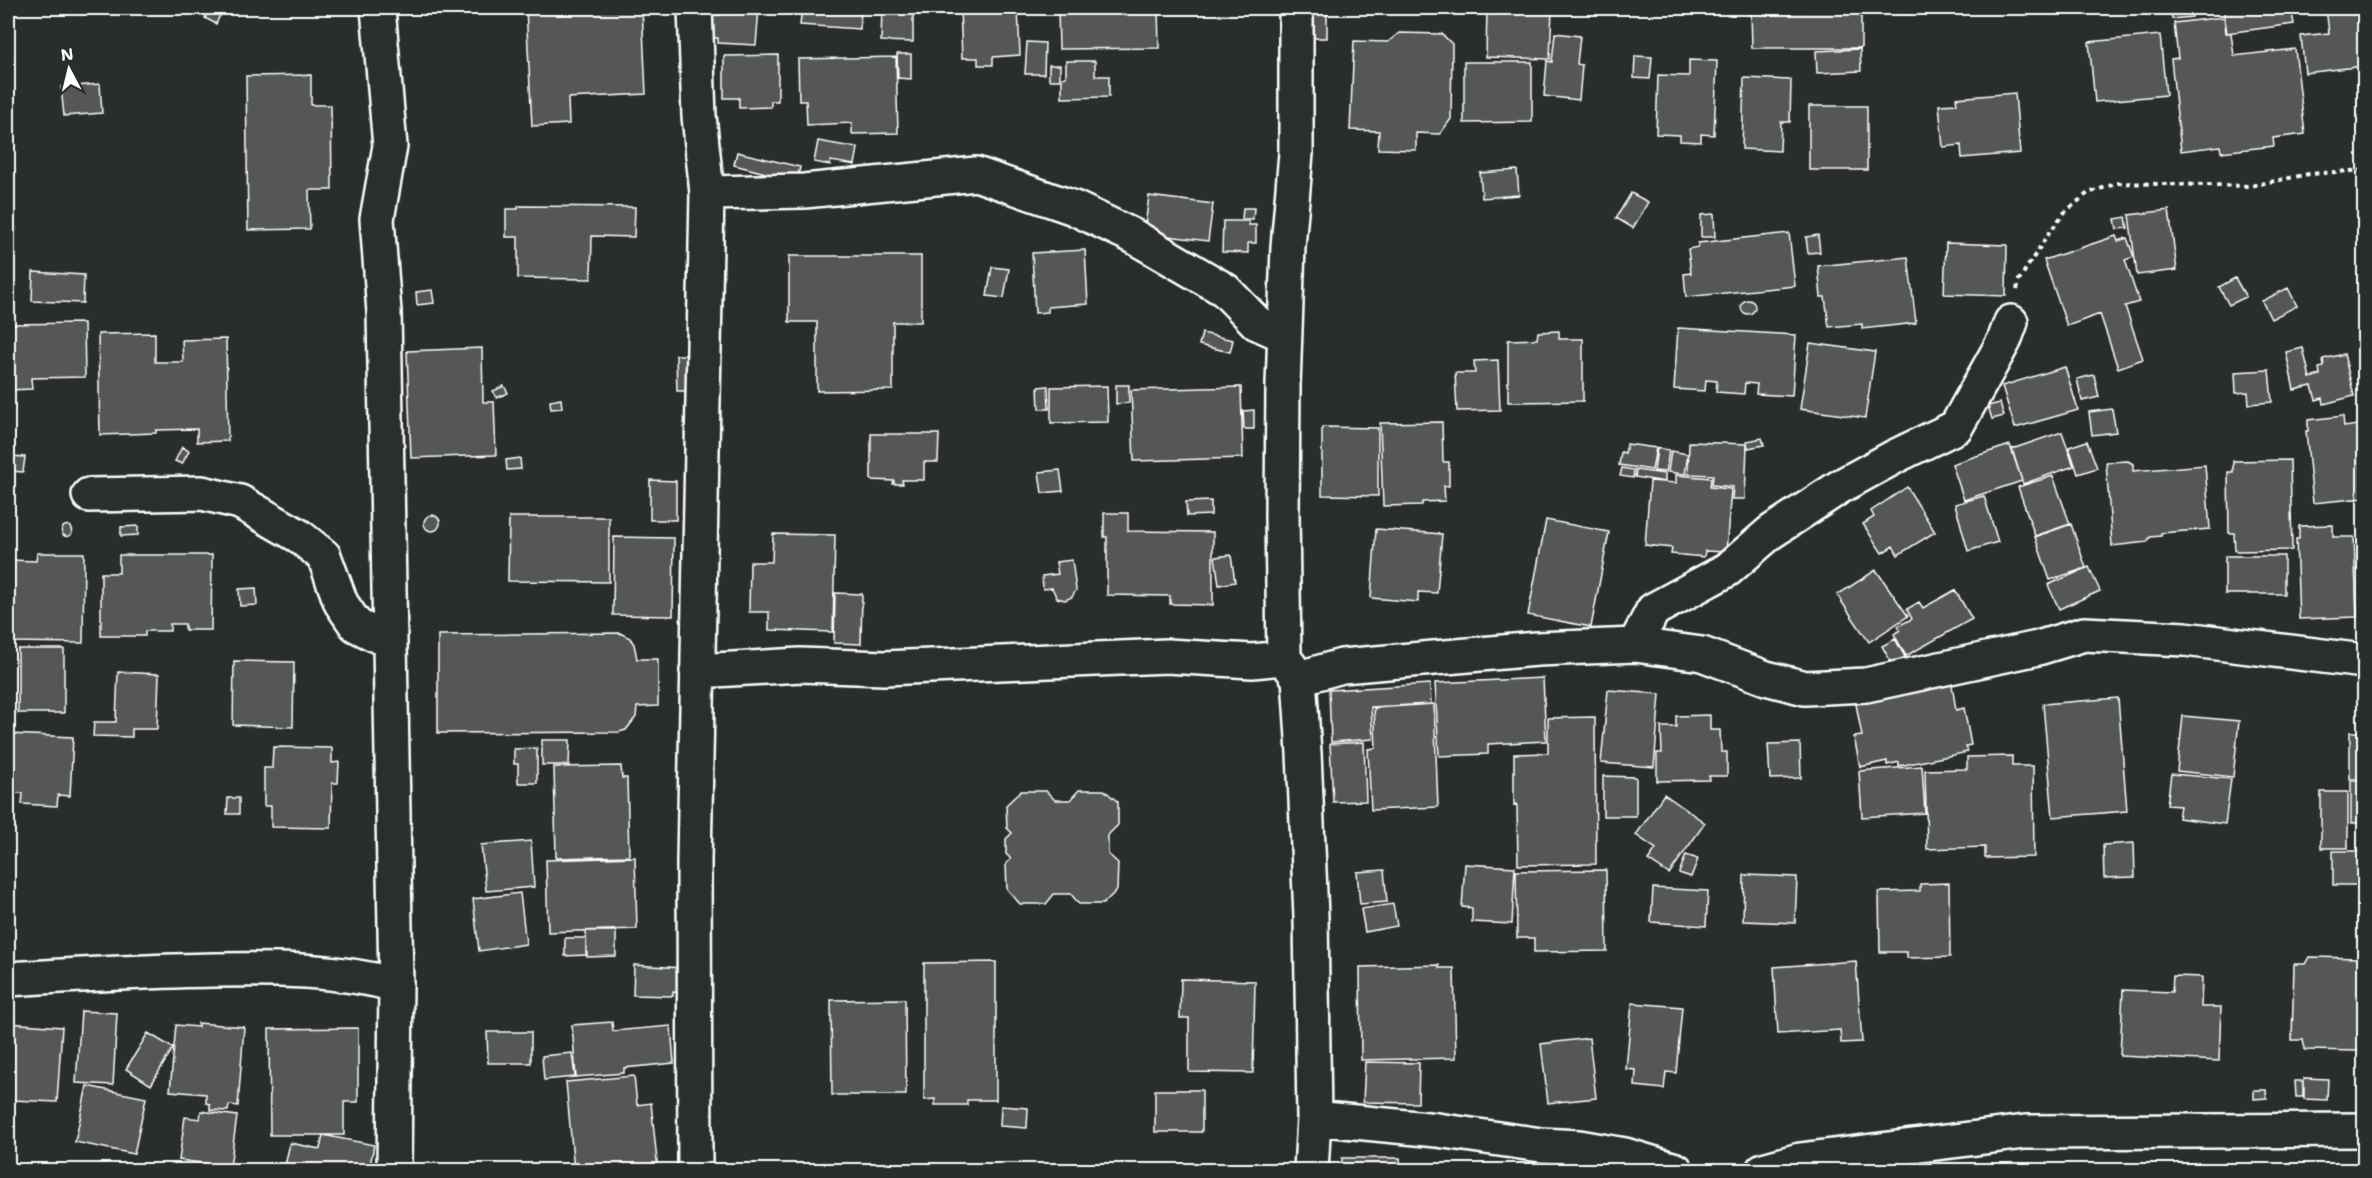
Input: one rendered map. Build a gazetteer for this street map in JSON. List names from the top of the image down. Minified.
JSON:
{"north":"top"}
